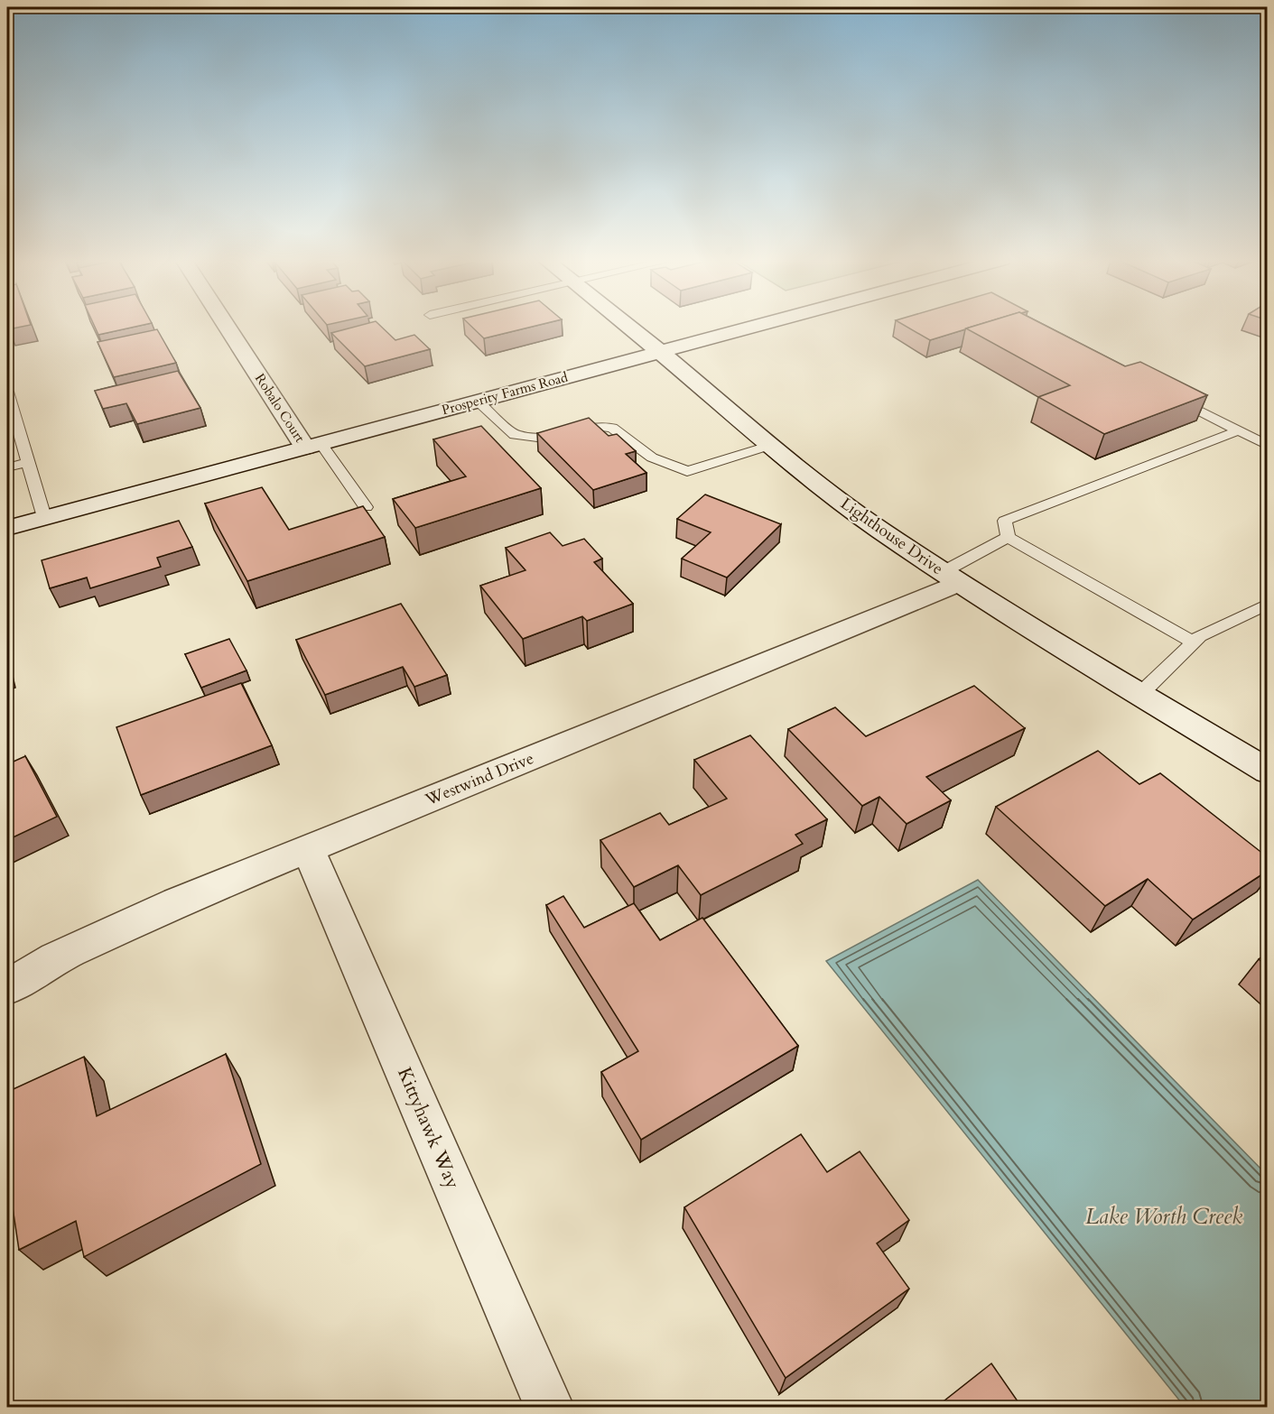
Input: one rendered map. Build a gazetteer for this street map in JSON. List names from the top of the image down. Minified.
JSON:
{"streets":{"street":["Prosperity Farms Road","Robalo Court","Lighthouse Drive","Westwind Drive","Kittyhawk Way"]},"crossings":[["Prosperity Farms Road","Robalo Court"],["Prosperity Farms Road","Lighthouse Drive"],["Lighthouse Drive","Westwind Drive"],["Westwind Drive","Kittyhawk Way"]],"water":["Lake Worth Creek"]}
